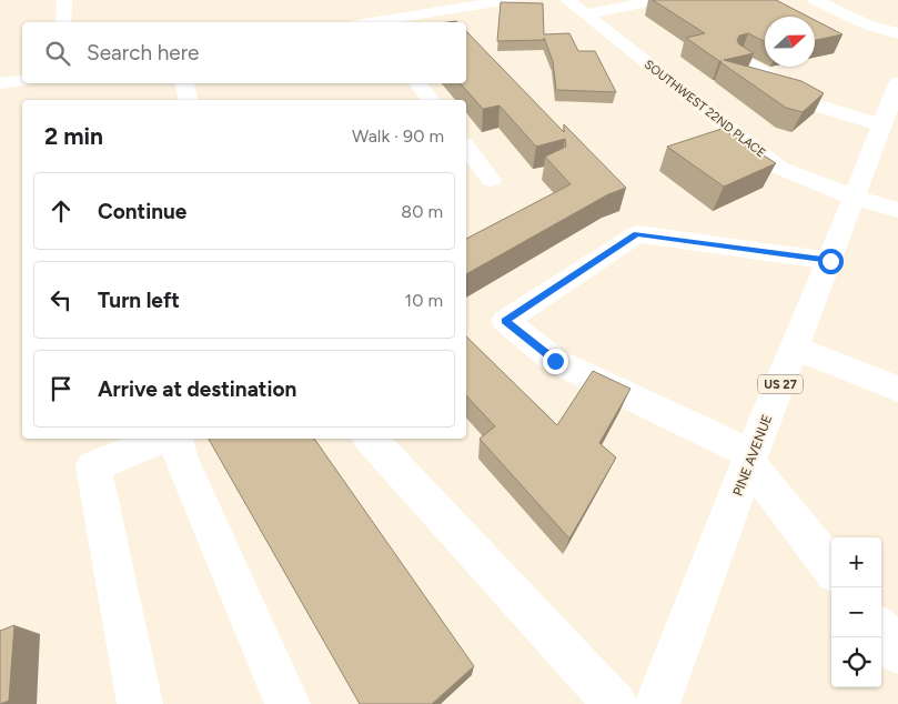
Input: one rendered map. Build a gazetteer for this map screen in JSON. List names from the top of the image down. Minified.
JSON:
{"streets":{"main road":["SOUTHWEST 22ND PLACE","US 27","PINE AVENUE"]},"crossings":[["SOUTHWEST 22ND PLACE","PINE AVENUE"]],"north":"right","page":{"search":"Search here","heading":["2 min","Walk · 90 m"],"list":[["Continue","80 m"],["Turn left","10 m"],"Arrive at destination"],"map_buttons":["+","−"]}}
